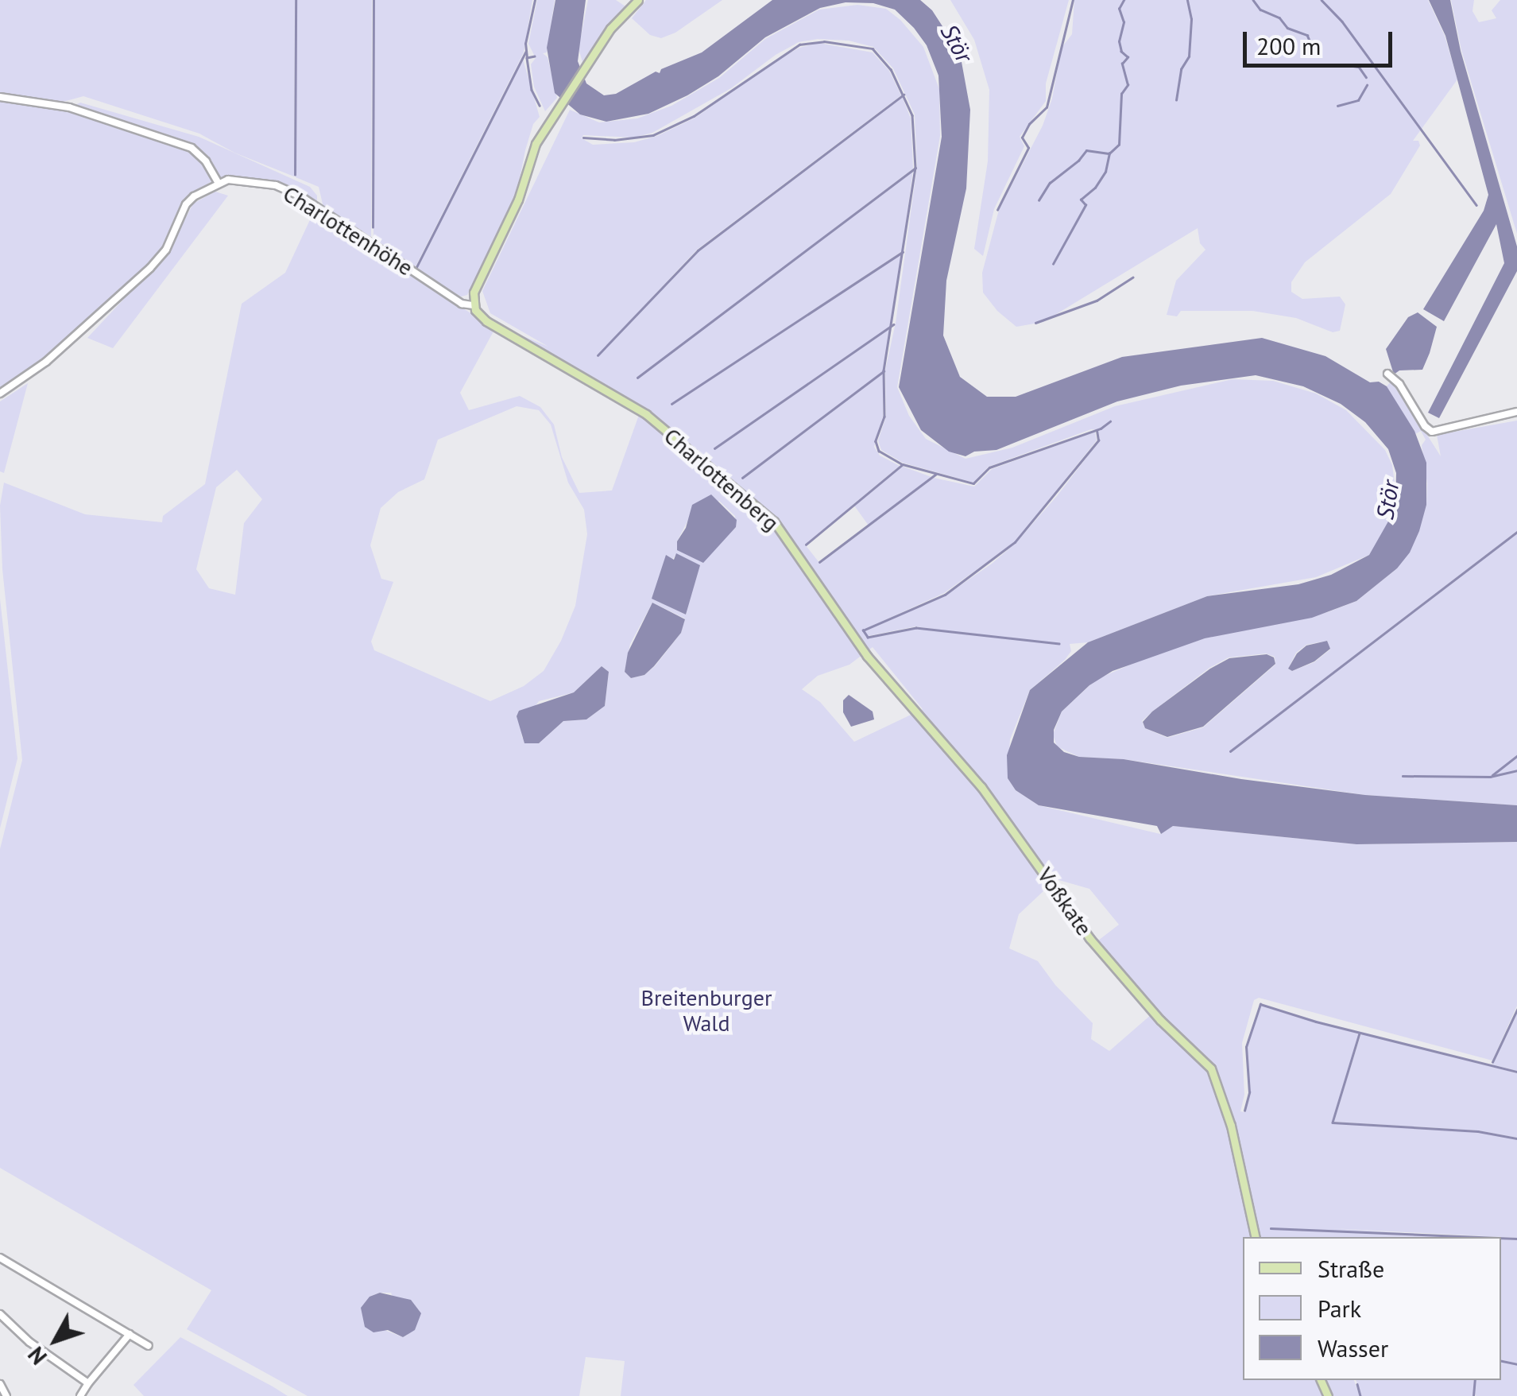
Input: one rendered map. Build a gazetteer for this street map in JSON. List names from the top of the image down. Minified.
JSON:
{"streets":{"main road":["Charlottenberg","Voßkate"],"street":["Charlottenhöhe"]},"crossings":[["Charlottenhöhe","Charlottenberg"],["Charlottenberg","Voßkate"]],"water":["Stör"],"parks":["Breitenburger Wald"],"legend":["Straße","Park","Wasser"],"scale_bar":"200 m","north":"bottom left"}
